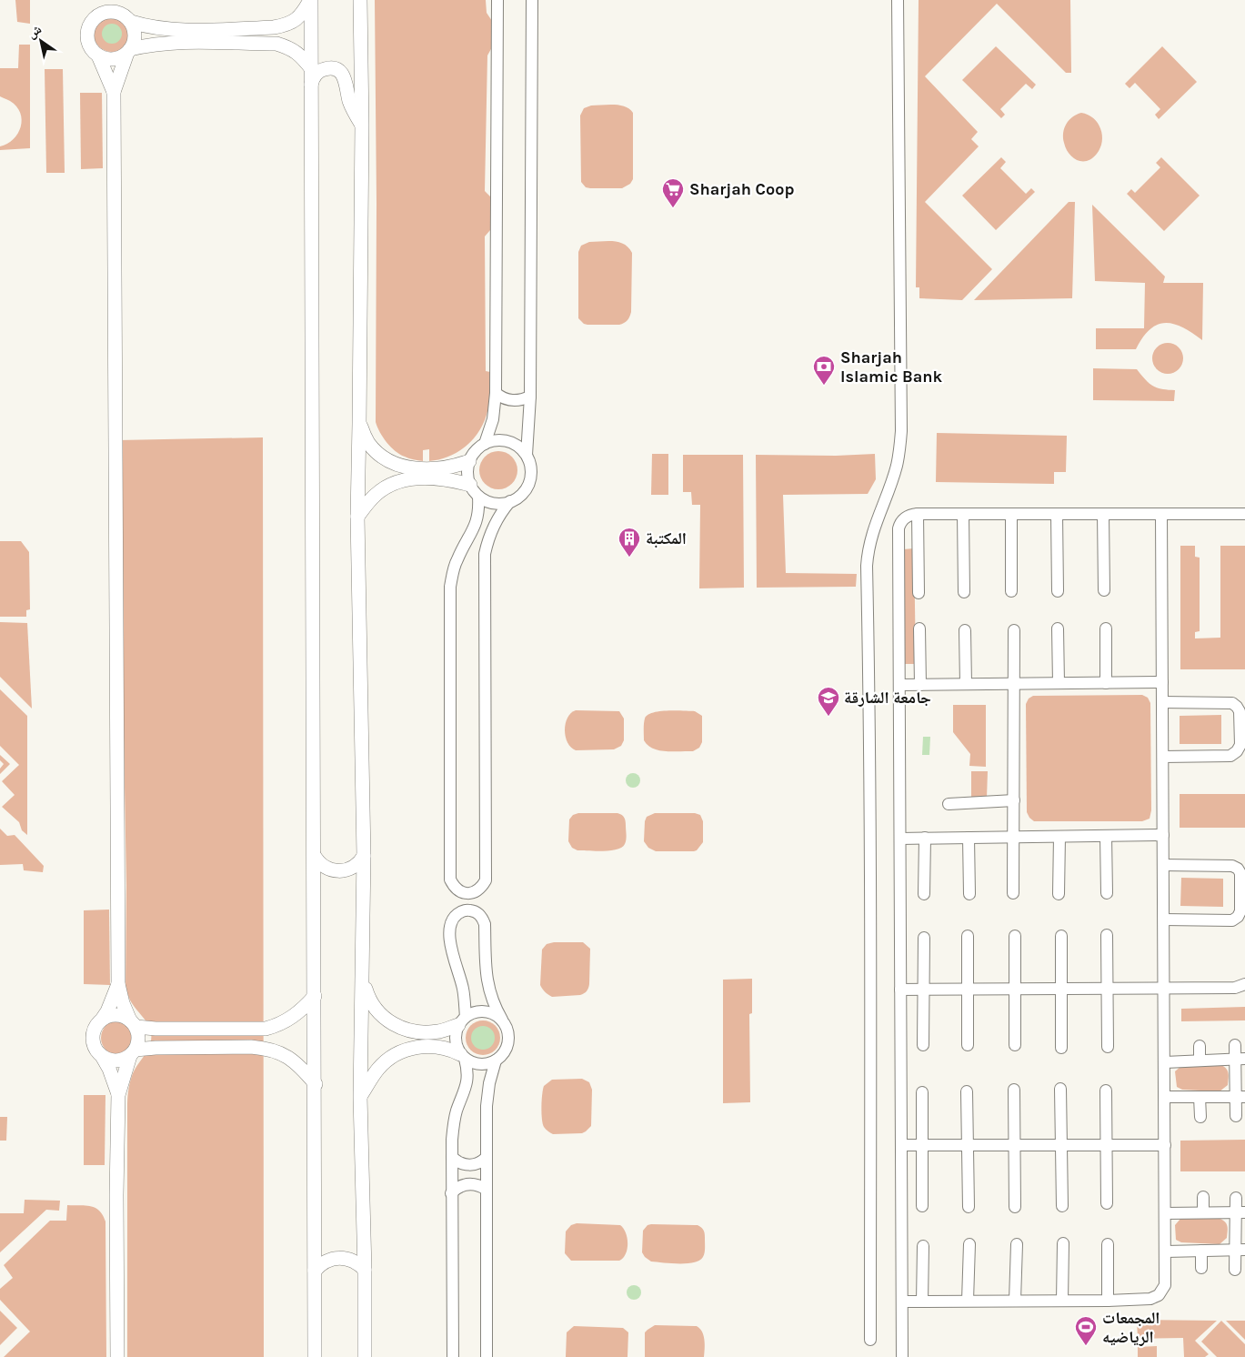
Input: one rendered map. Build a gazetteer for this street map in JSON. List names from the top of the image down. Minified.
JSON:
{"places":{"supermarket":["Sharjah Coop"],"bank":["Sharjah Islamic Bank"],"building":["المكتبة"],"school or university":["جامعة الشارقة"],"sports":["المجمعات الرياضيه"]},"north":"top left"}
